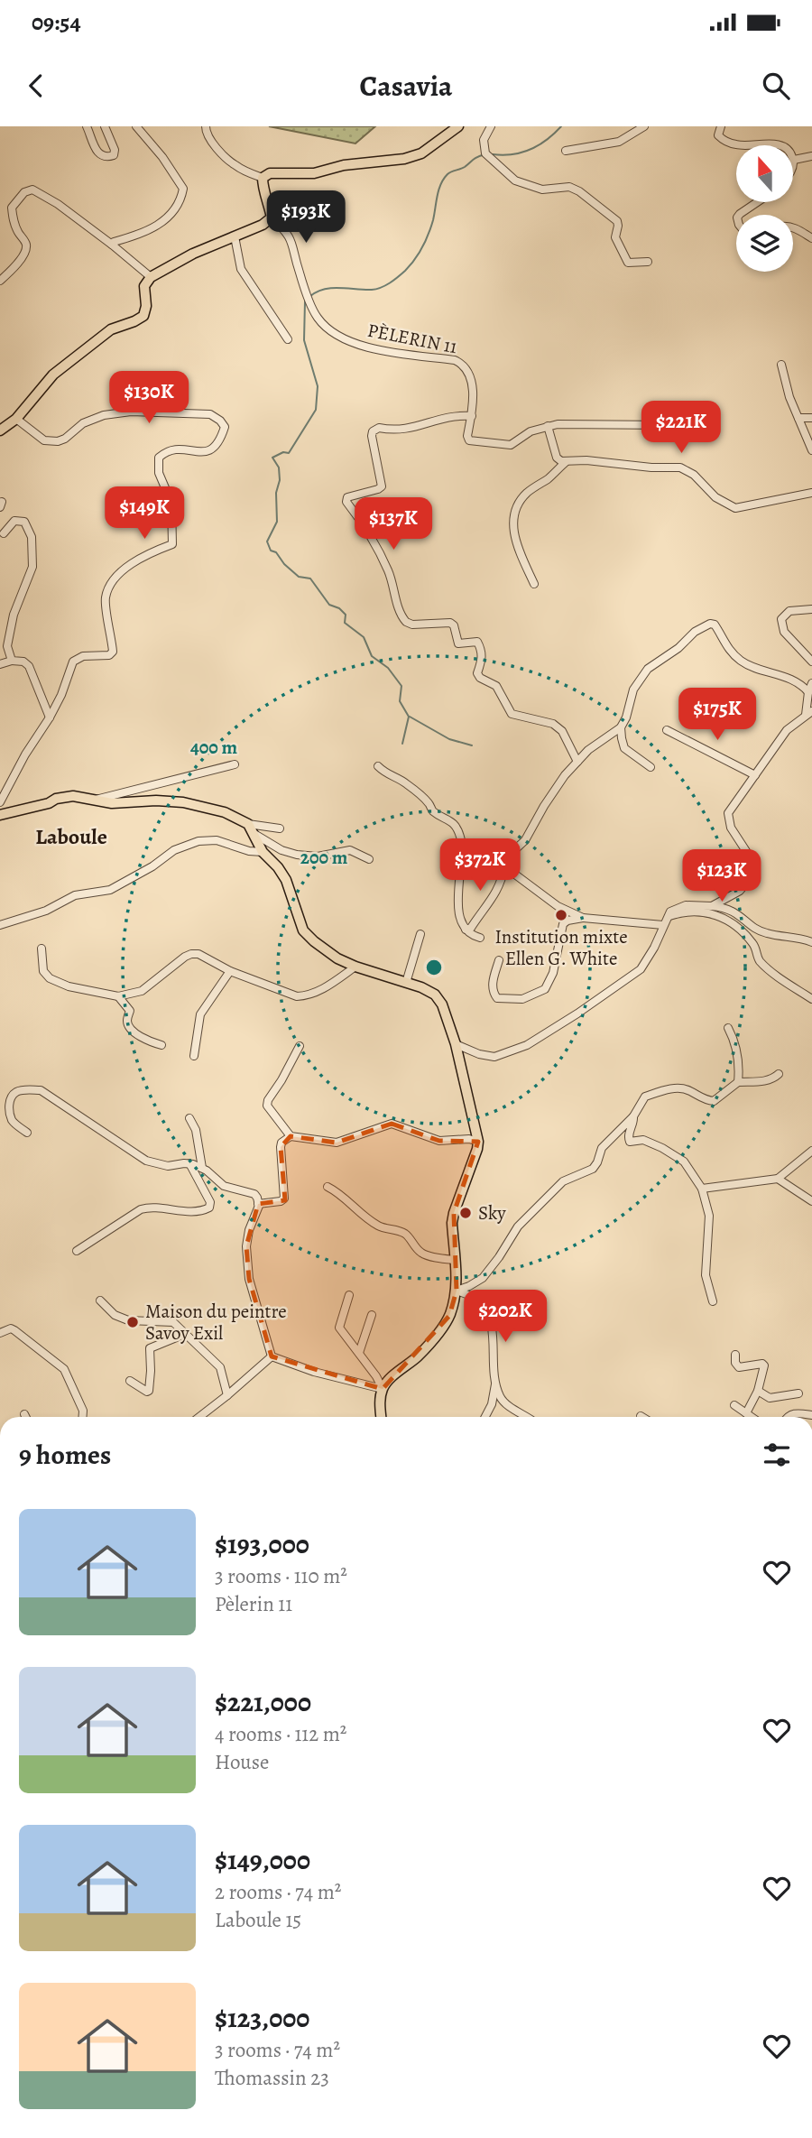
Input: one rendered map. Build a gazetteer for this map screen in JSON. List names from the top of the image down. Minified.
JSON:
{"streets":{"street":["PÈLERIN 11"]},"districts":["Laboule"],"places":["Institution mixte Ellen G. White","Sky","Maison du peintre Savoy Exil"],"north":"top","page":{"status":"09:54","header":"Casavia","price":["$193K","$130K","$221K","$149K","$137K","$175K","$372K","$123K","$202K"],"heading":"9 homes","list":[{"name":"$193,000","note":"3 rooms · 110 m² · Pèlerin 11"},{"name":"$221,000","note":"4 rooms · 112 m² · House"},{"name":"$149,000","note":"2 rooms · 74 m² · Laboule 15"},{"name":"$123,000","note":"3 rooms · 74 m² · Thomassin 23"}]},"rings":["400 m","200 m"]}
